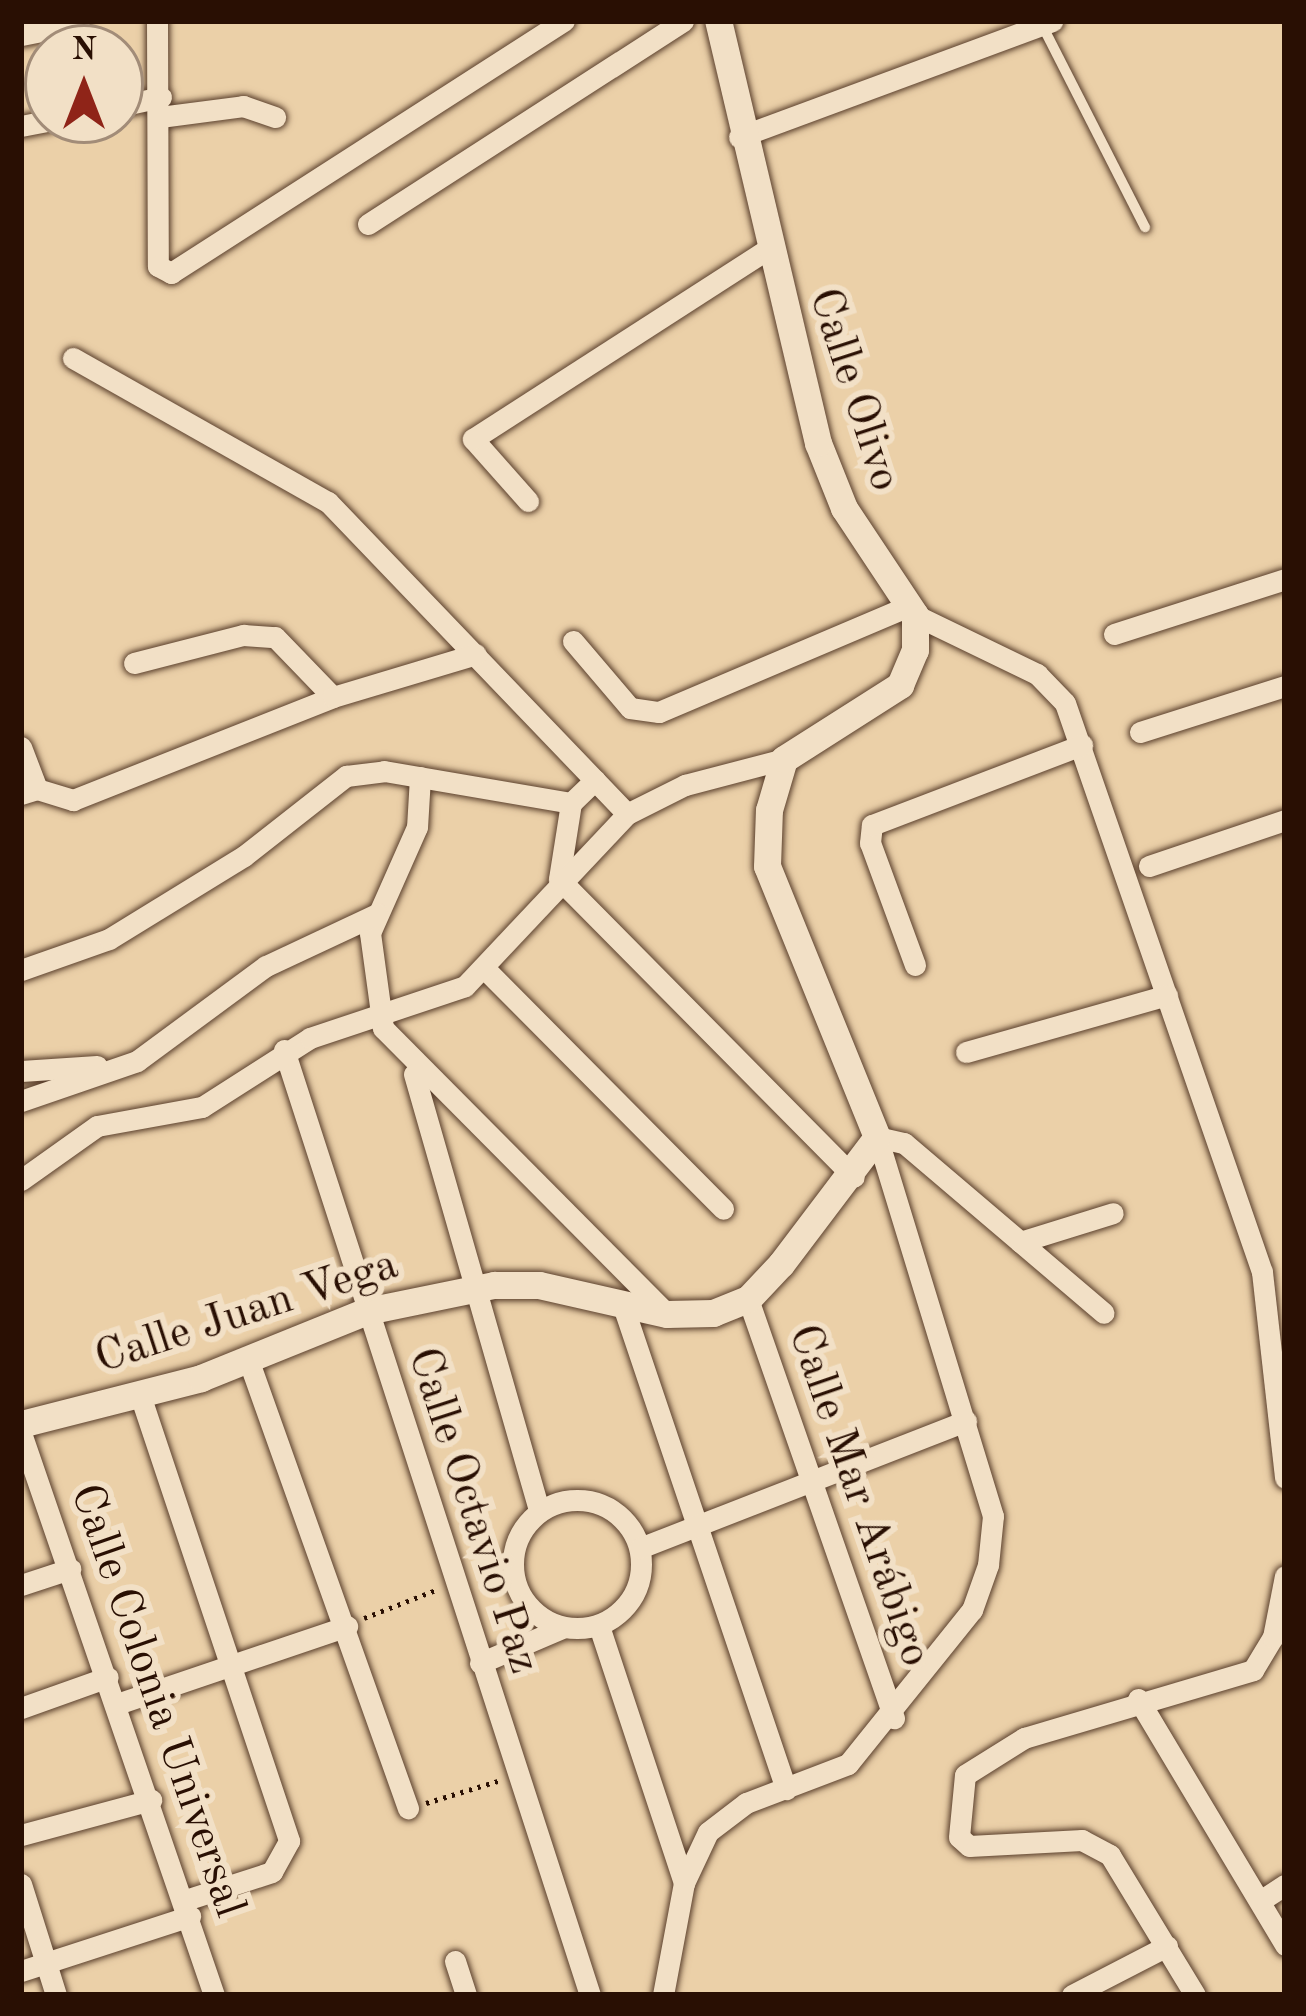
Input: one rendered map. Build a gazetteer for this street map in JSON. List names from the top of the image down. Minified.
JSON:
{"streets":{"street":["Calle Olivo","Calle Juan Vega","Calle Mar Arábigo","Calle Octavio Paz","Calle Colonia Universal"]},"crossings":[["Calle Juan Vega","Calle Mar Arábigo"],["Calle Juan Vega","Calle Octavio Paz"],["Calle Juan Vega","Calle Colonia Universal"]],"north":"top"}
